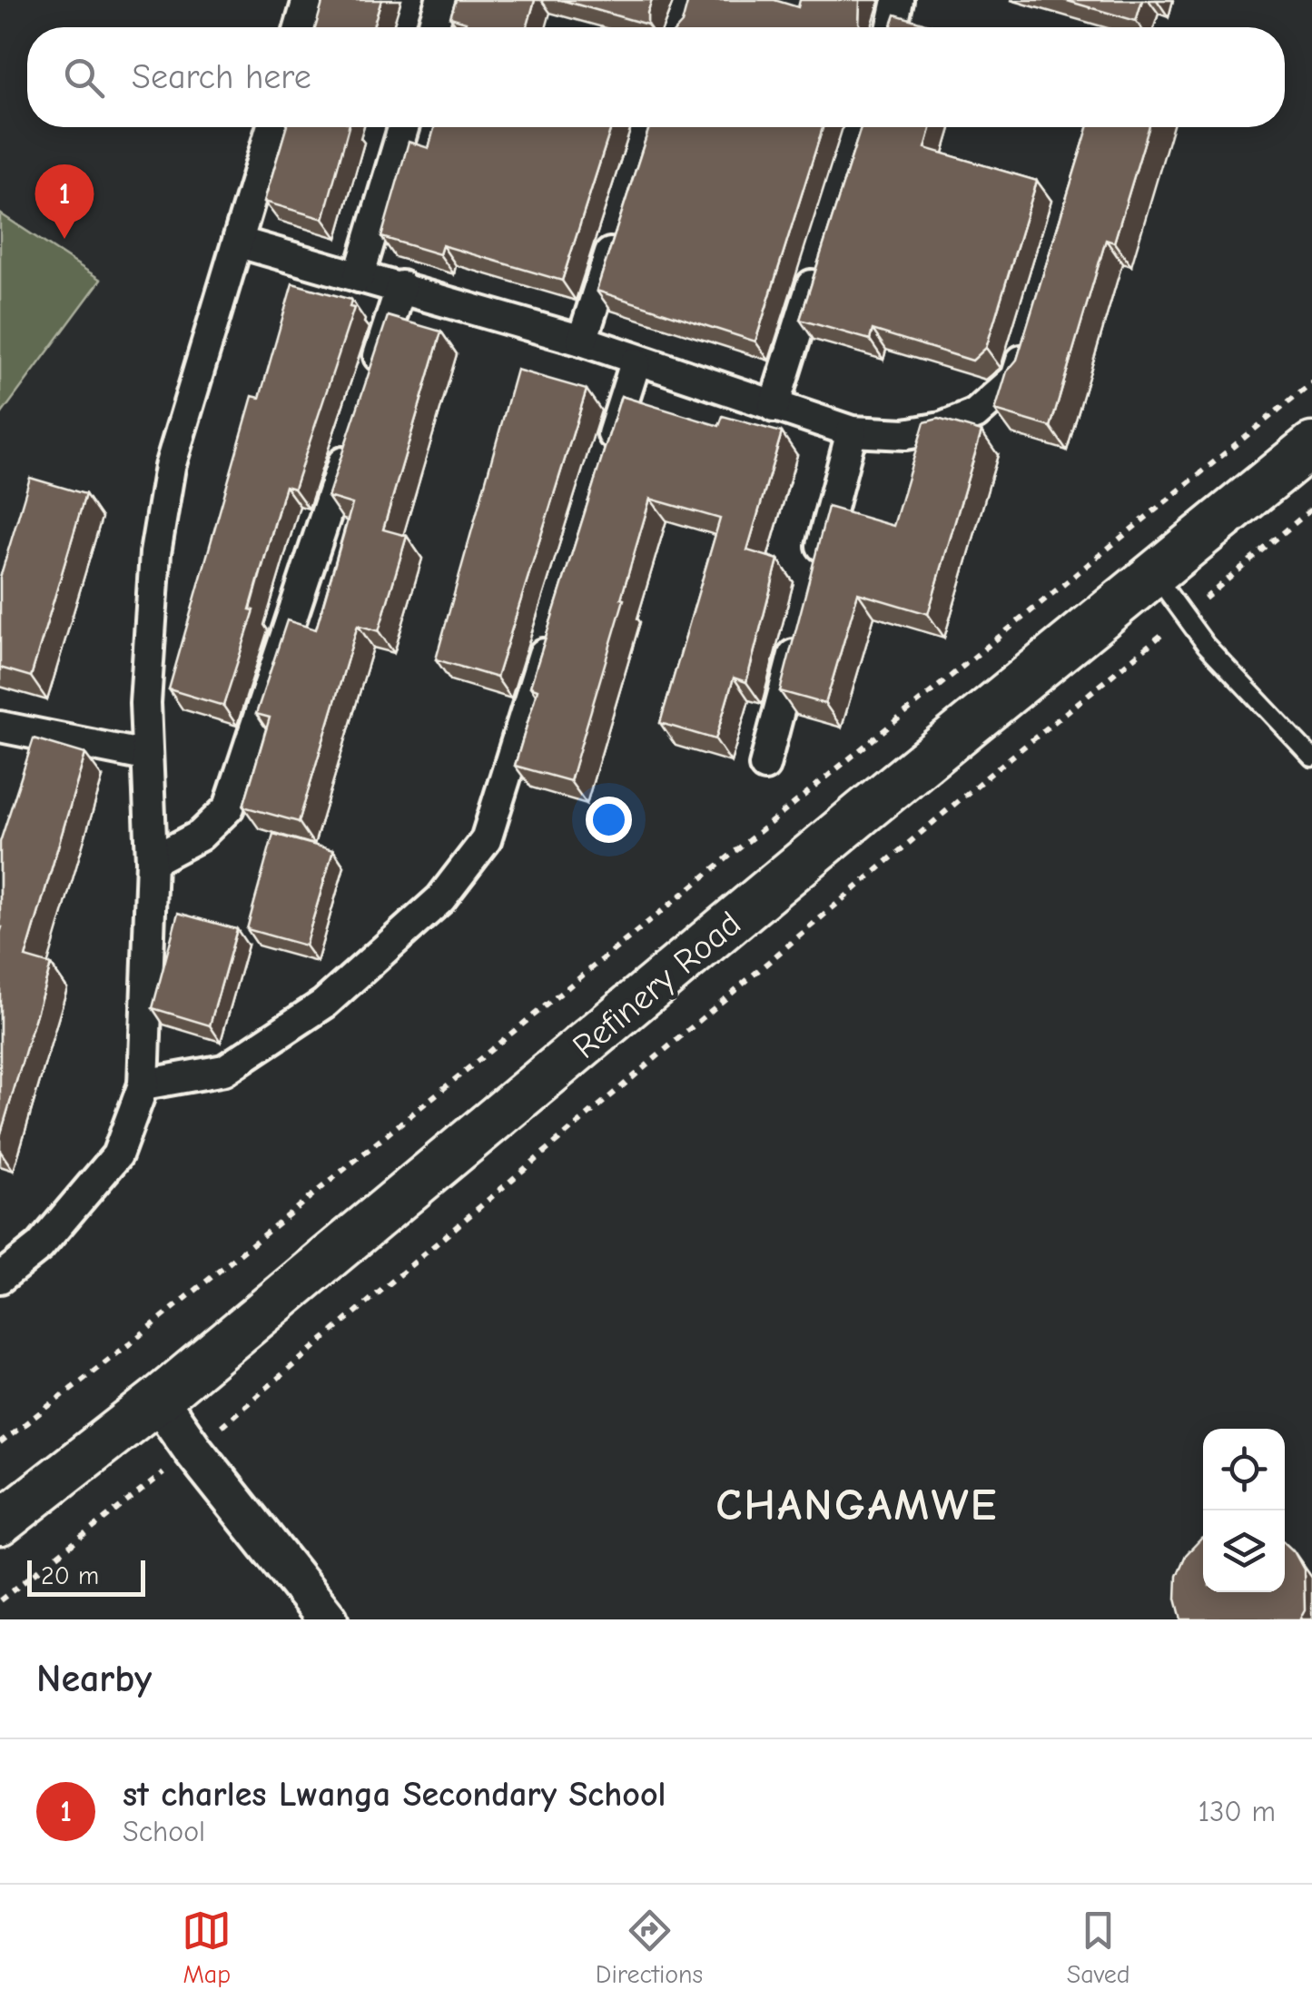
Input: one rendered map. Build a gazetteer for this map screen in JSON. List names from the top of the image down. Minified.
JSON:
{"streets":{"main road":["Refinery Road"]},"districts":["CHANGAMWE"],"scale_bar":"20 m","page":{"search":"Search here","pins":"1","scale":"20 m","heading":"Nearby","list":[{"mark":"1","name":"st charles Lwanga Secondary School","note":"School","value":"130 m"}],"nav":["Map","Directions","Saved"]}}
